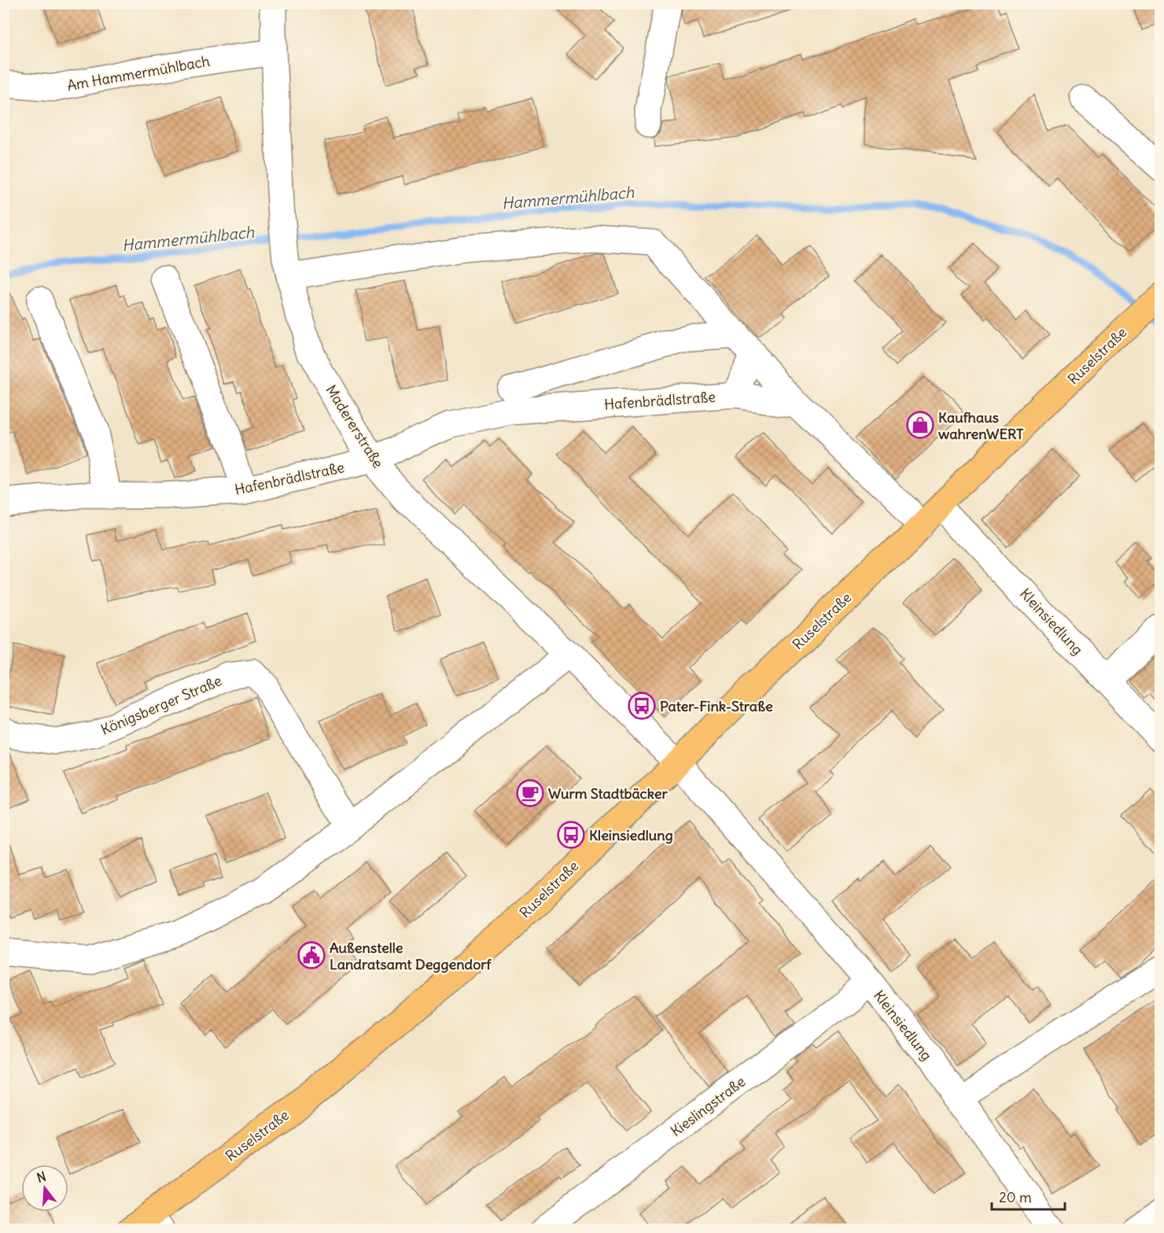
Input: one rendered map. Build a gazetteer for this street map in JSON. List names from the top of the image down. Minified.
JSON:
{"streets":{"main road":["Ruselstraße"],"street":["Am Hammermühlbach","Hafenbrädlstraße","Madererstraße","Kleinsiedlung","Königsberger Straße","Kieslingstraße"]},"crossings":[["Am Hammermühlbach","Madererstraße"],["Ruselstraße","Madererstraße"],["Ruselstraße","Kleinsiedlung"],["Hafenbrädlstraße","Madererstraße"],["Madererstraße","Kleinsiedlung"],["Kleinsiedlung","Kieslingstraße"]],"water":["Hammermühlbach"],"places":{"shop":["Kaufhaus wahrenWERT"],"bus stop":["Pater-Fink-Straße","Kleinsiedlung"],"cafe":["Wurm Stadtbäcker"],"public building":["Außenstelle Landratsamt Deggendorf"]},"scale_bar":"20 m","north":"top"}
